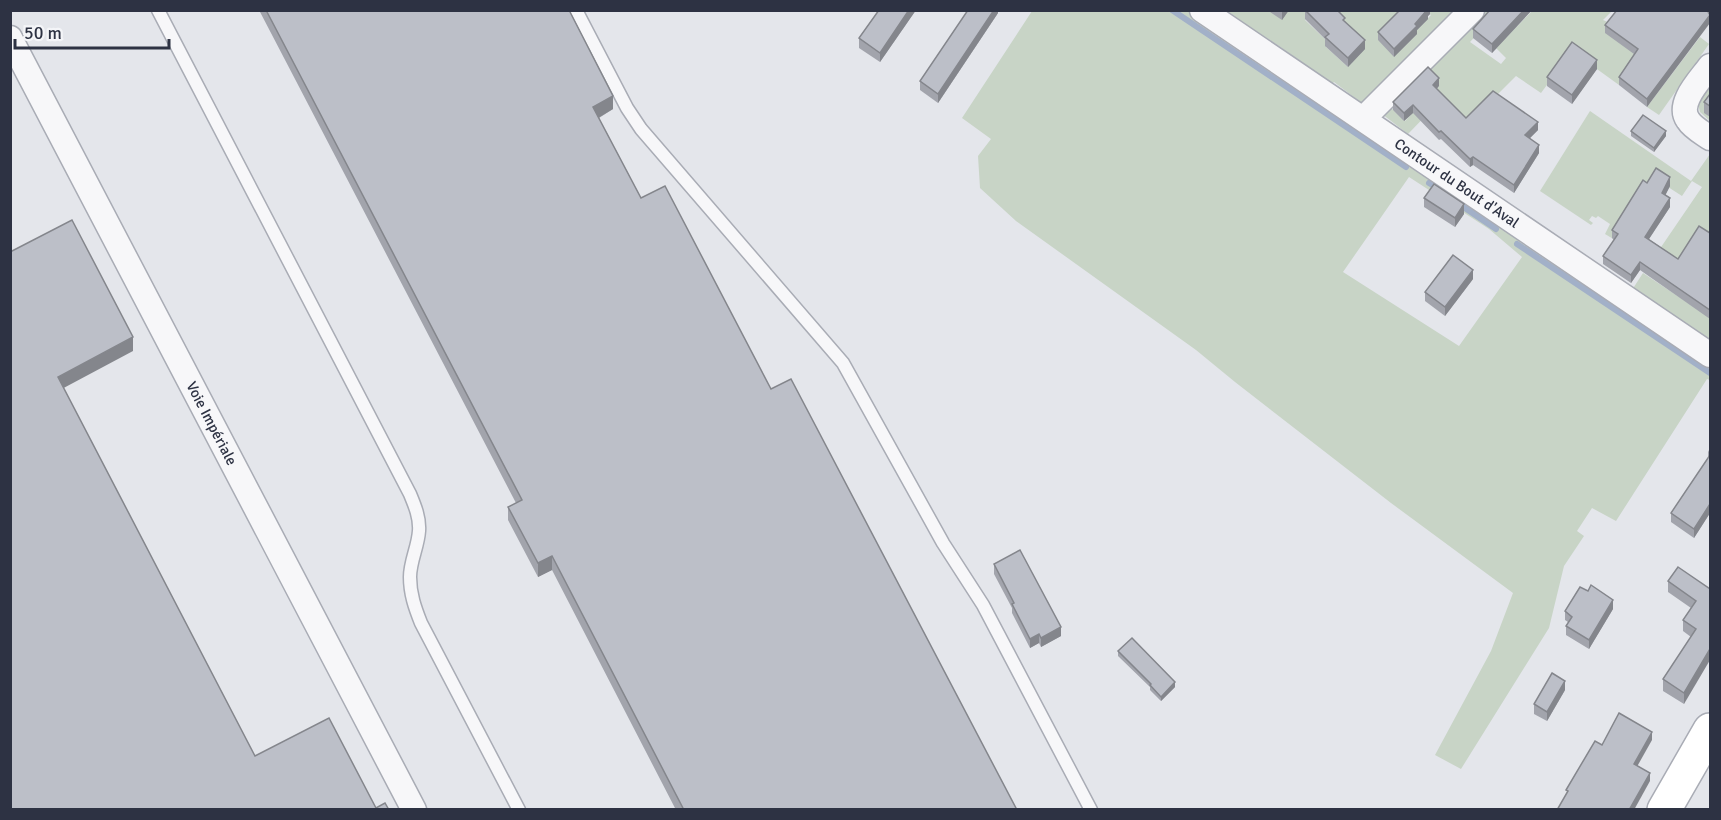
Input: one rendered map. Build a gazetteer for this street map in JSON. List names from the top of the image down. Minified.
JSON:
{"streets":{"street":["Contour du Bout d'Aval","Voie Impériale"]},"scale_bar":"50 m"}
